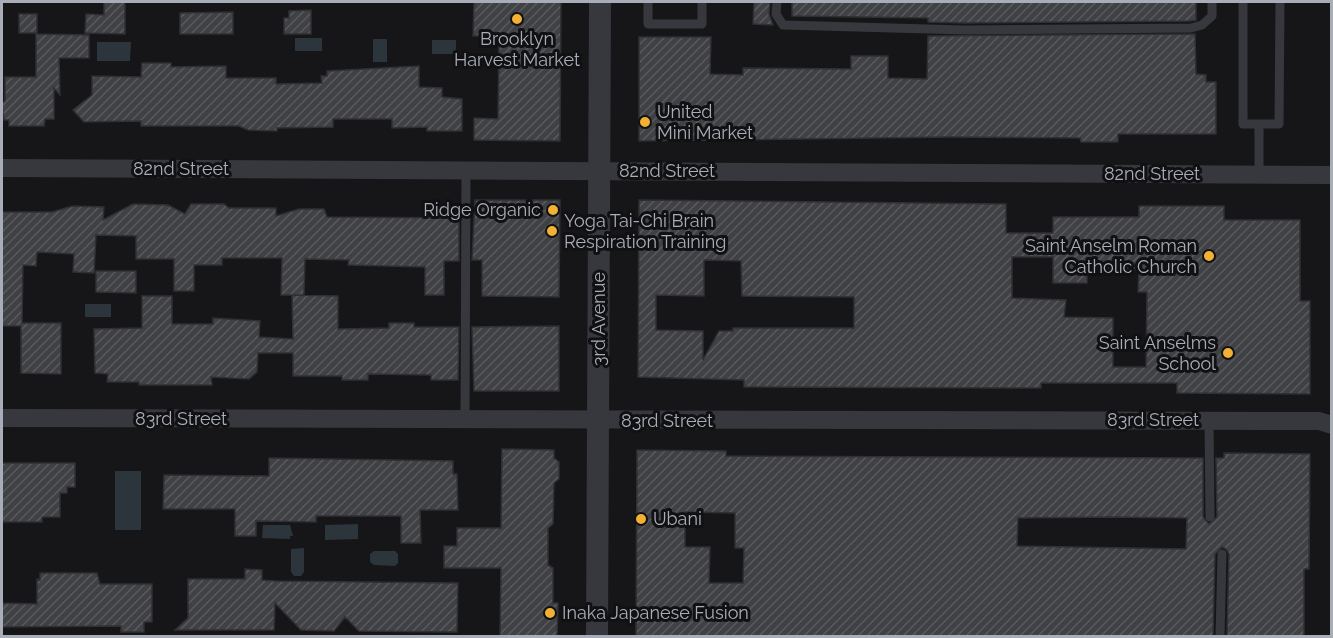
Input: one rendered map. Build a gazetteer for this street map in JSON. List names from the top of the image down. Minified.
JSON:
{"streets":{"street":["82nd Street","3rd Avenue","83rd Street"]},"crossings":[["82nd Street","3rd Avenue"],["3rd Avenue","83rd Street"]],"places":["Brooklyn Harvest Market","United Mini Market","Ridge Organic","Yoga Tai-Chi Brain Respiration Training","Saint Anselm Roman Catholic Church","Saint Anselms School","Ubani","Inaka Japanese Fusion"]}
